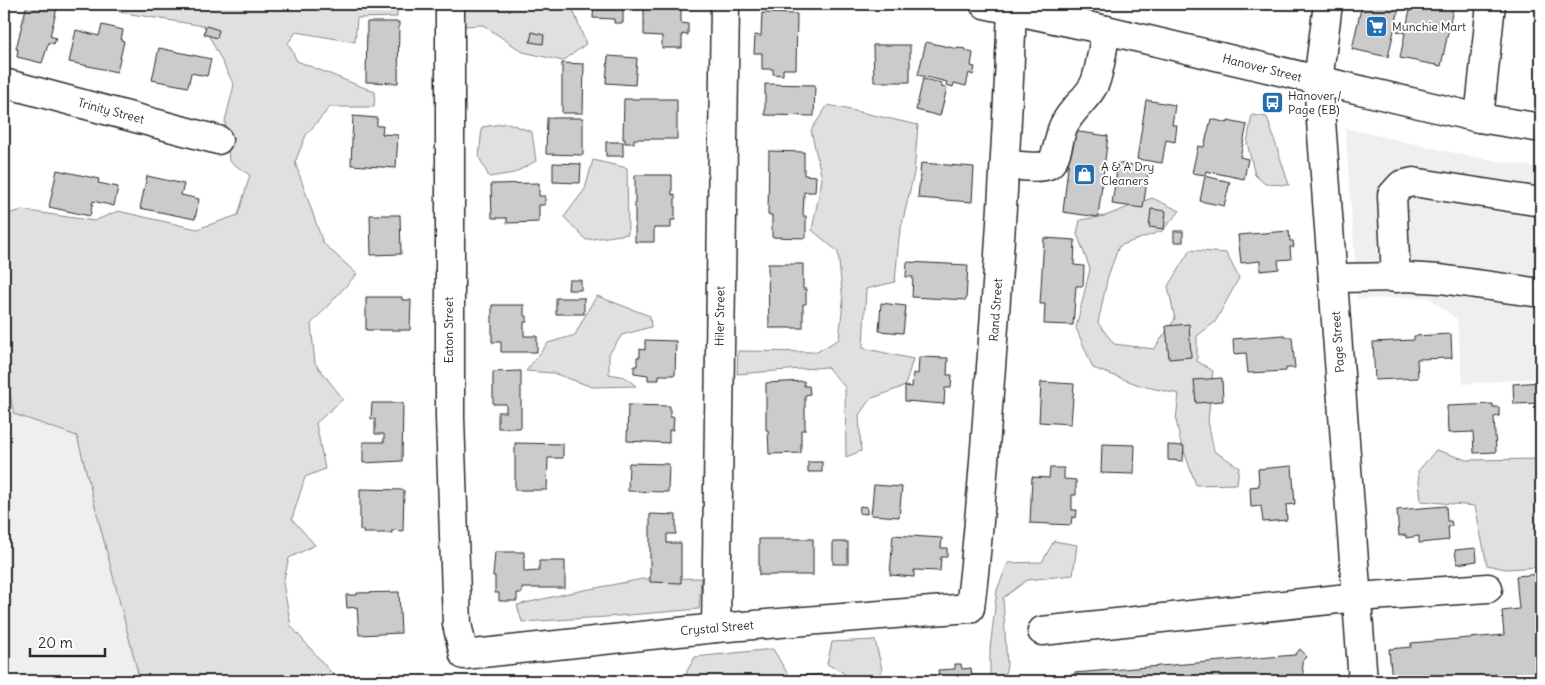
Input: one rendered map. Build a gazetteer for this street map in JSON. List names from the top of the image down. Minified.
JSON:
{"streets":{"street":["Hanover Street","Trinity Street","Rand Street","Hiler Street","Eaton Street","Page Street","Crystal Street"]},"crossings":[["Hanover Street","Rand Street"],["Hanover Street","Page Street"],["Rand Street","Crystal Street"],["Hiler Street","Crystal Street"],["Eaton Street","Crystal Street"]],"places":{"supermarket":["Munchie Mart"],"bus stop":["Hanover / Page (EB)"],"shop":["A & A Dry Cleaners"]},"scale_bar":"20 m"}
